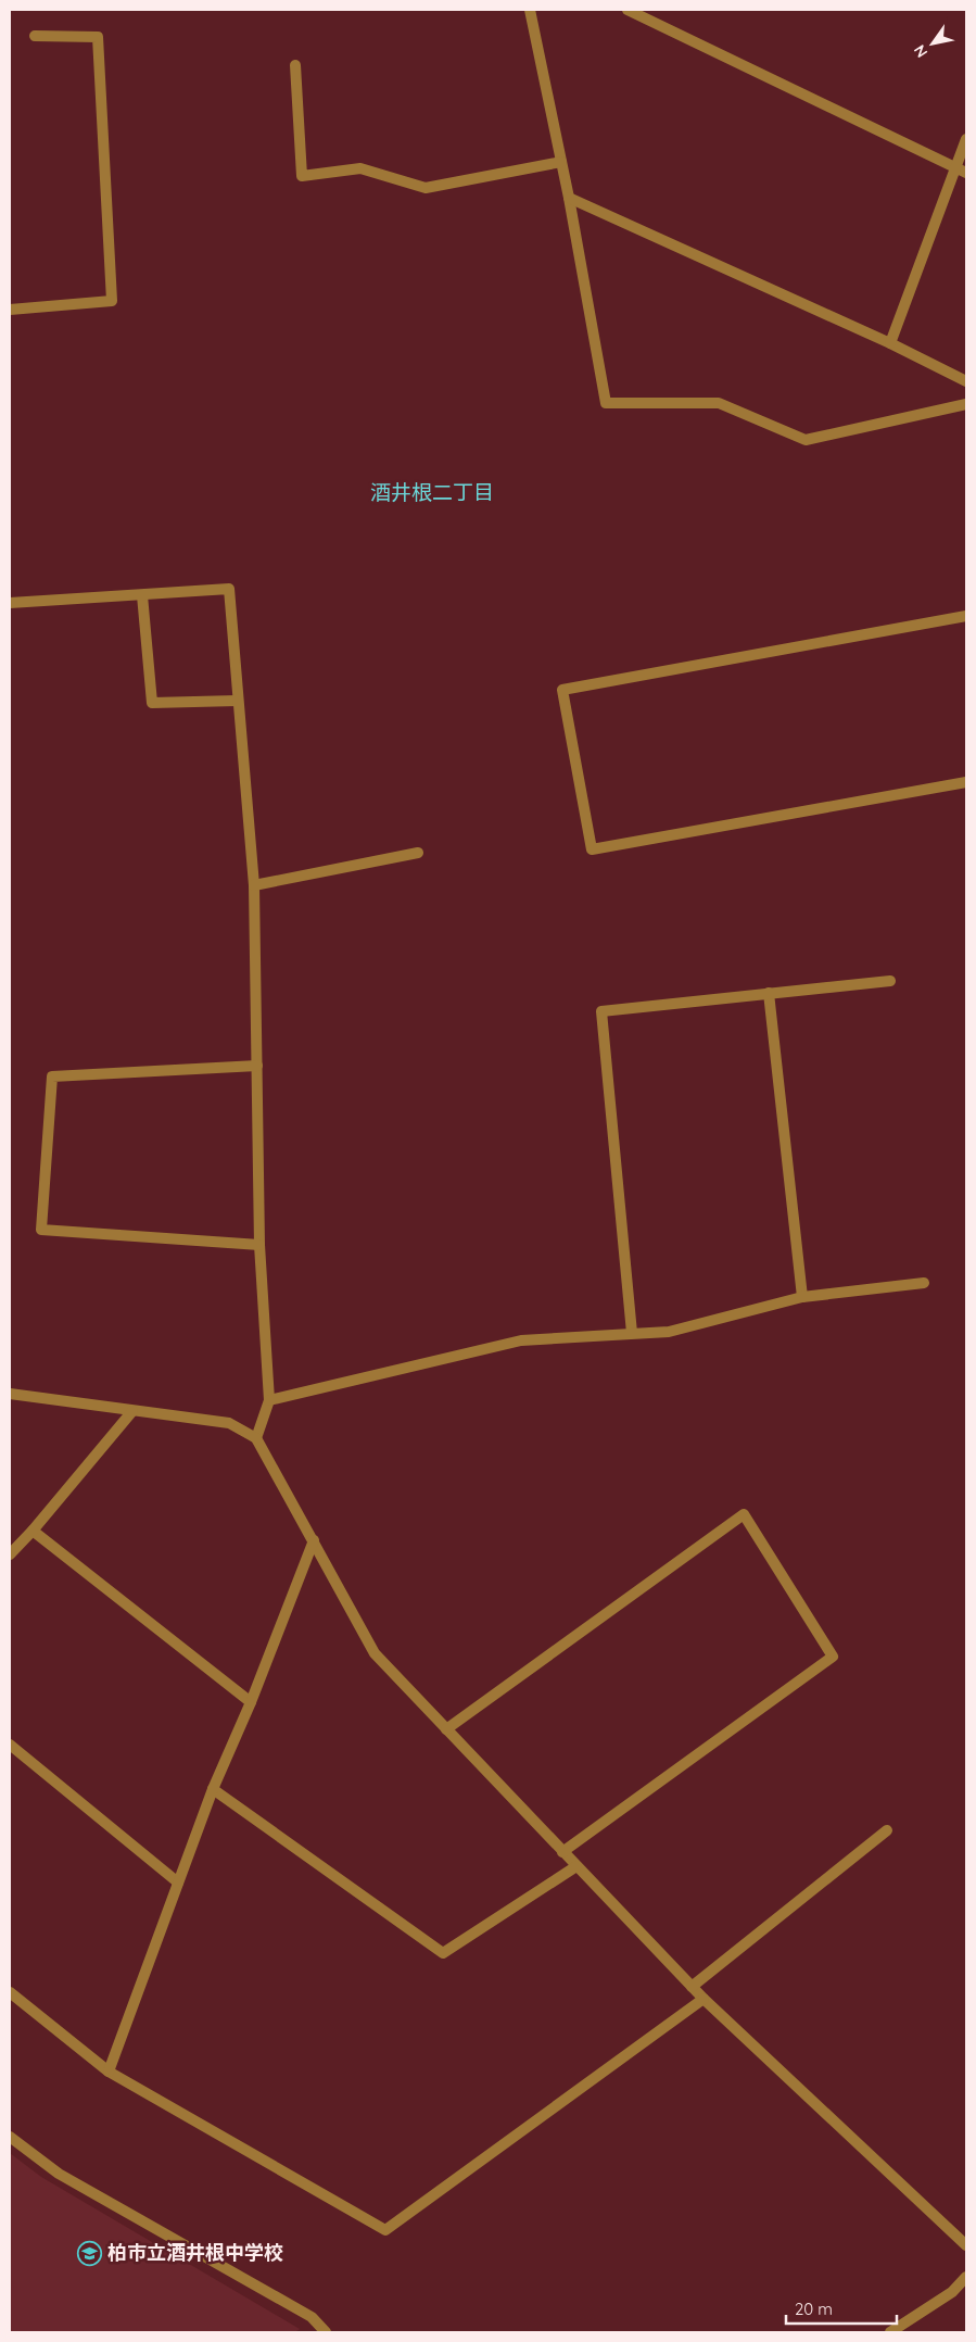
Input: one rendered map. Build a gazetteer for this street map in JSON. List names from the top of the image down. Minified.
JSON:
{"districts":["酒井根二丁目"],"places":{"school or university":["柏市立酒井根中学校"]},"scale_bar":"20 m","north":"bottom left"}
